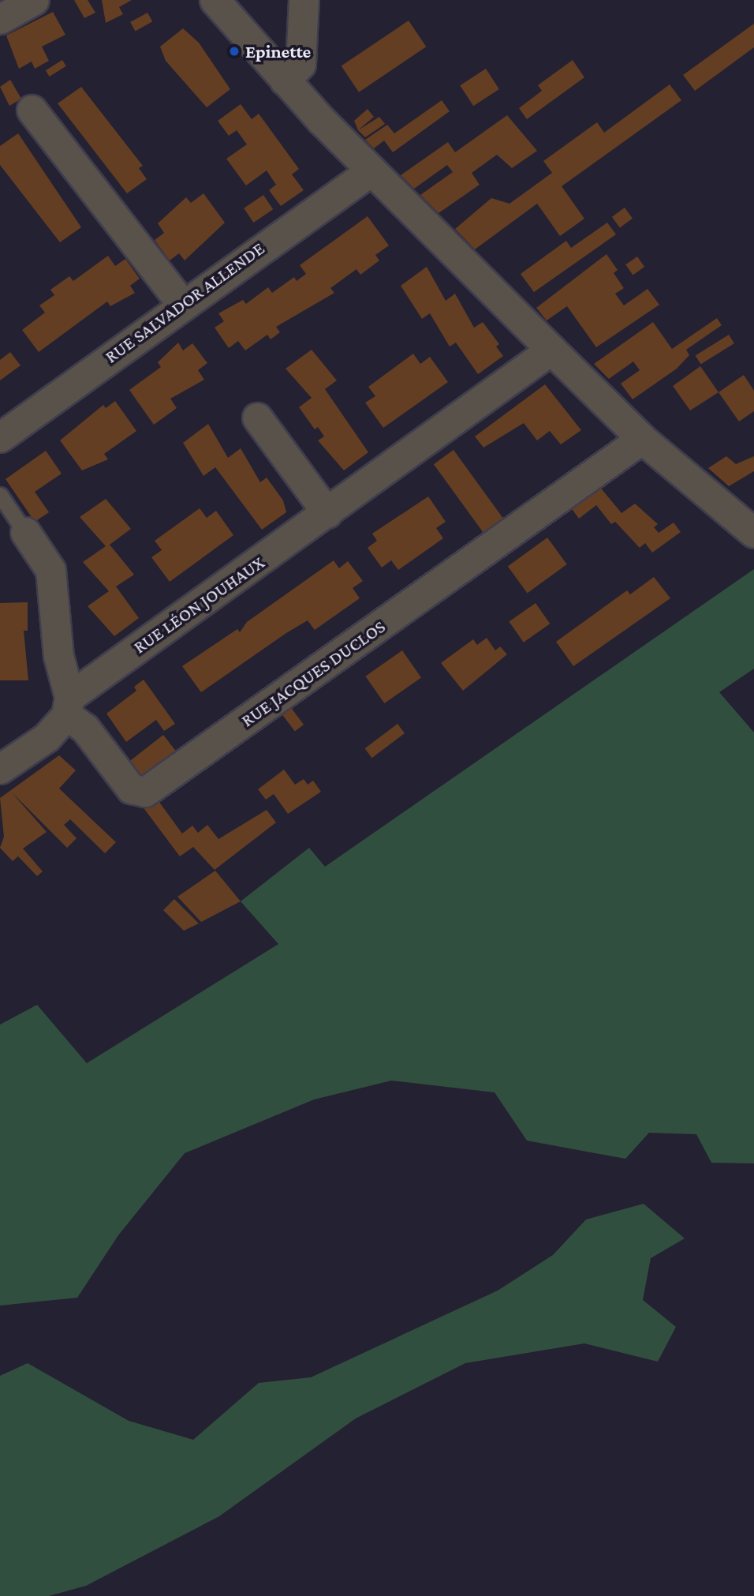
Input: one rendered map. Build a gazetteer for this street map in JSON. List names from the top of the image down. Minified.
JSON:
{"streets":{"street":["RUE SALVADOR ALLENDE","RUE LÉON JOUHAUX","RUE JACQUES DUCLOS"]},"crossings":[["RUE LÉON JOUHAUX","RUE JACQUES DUCLOS"]],"places":["Epinette"]}
